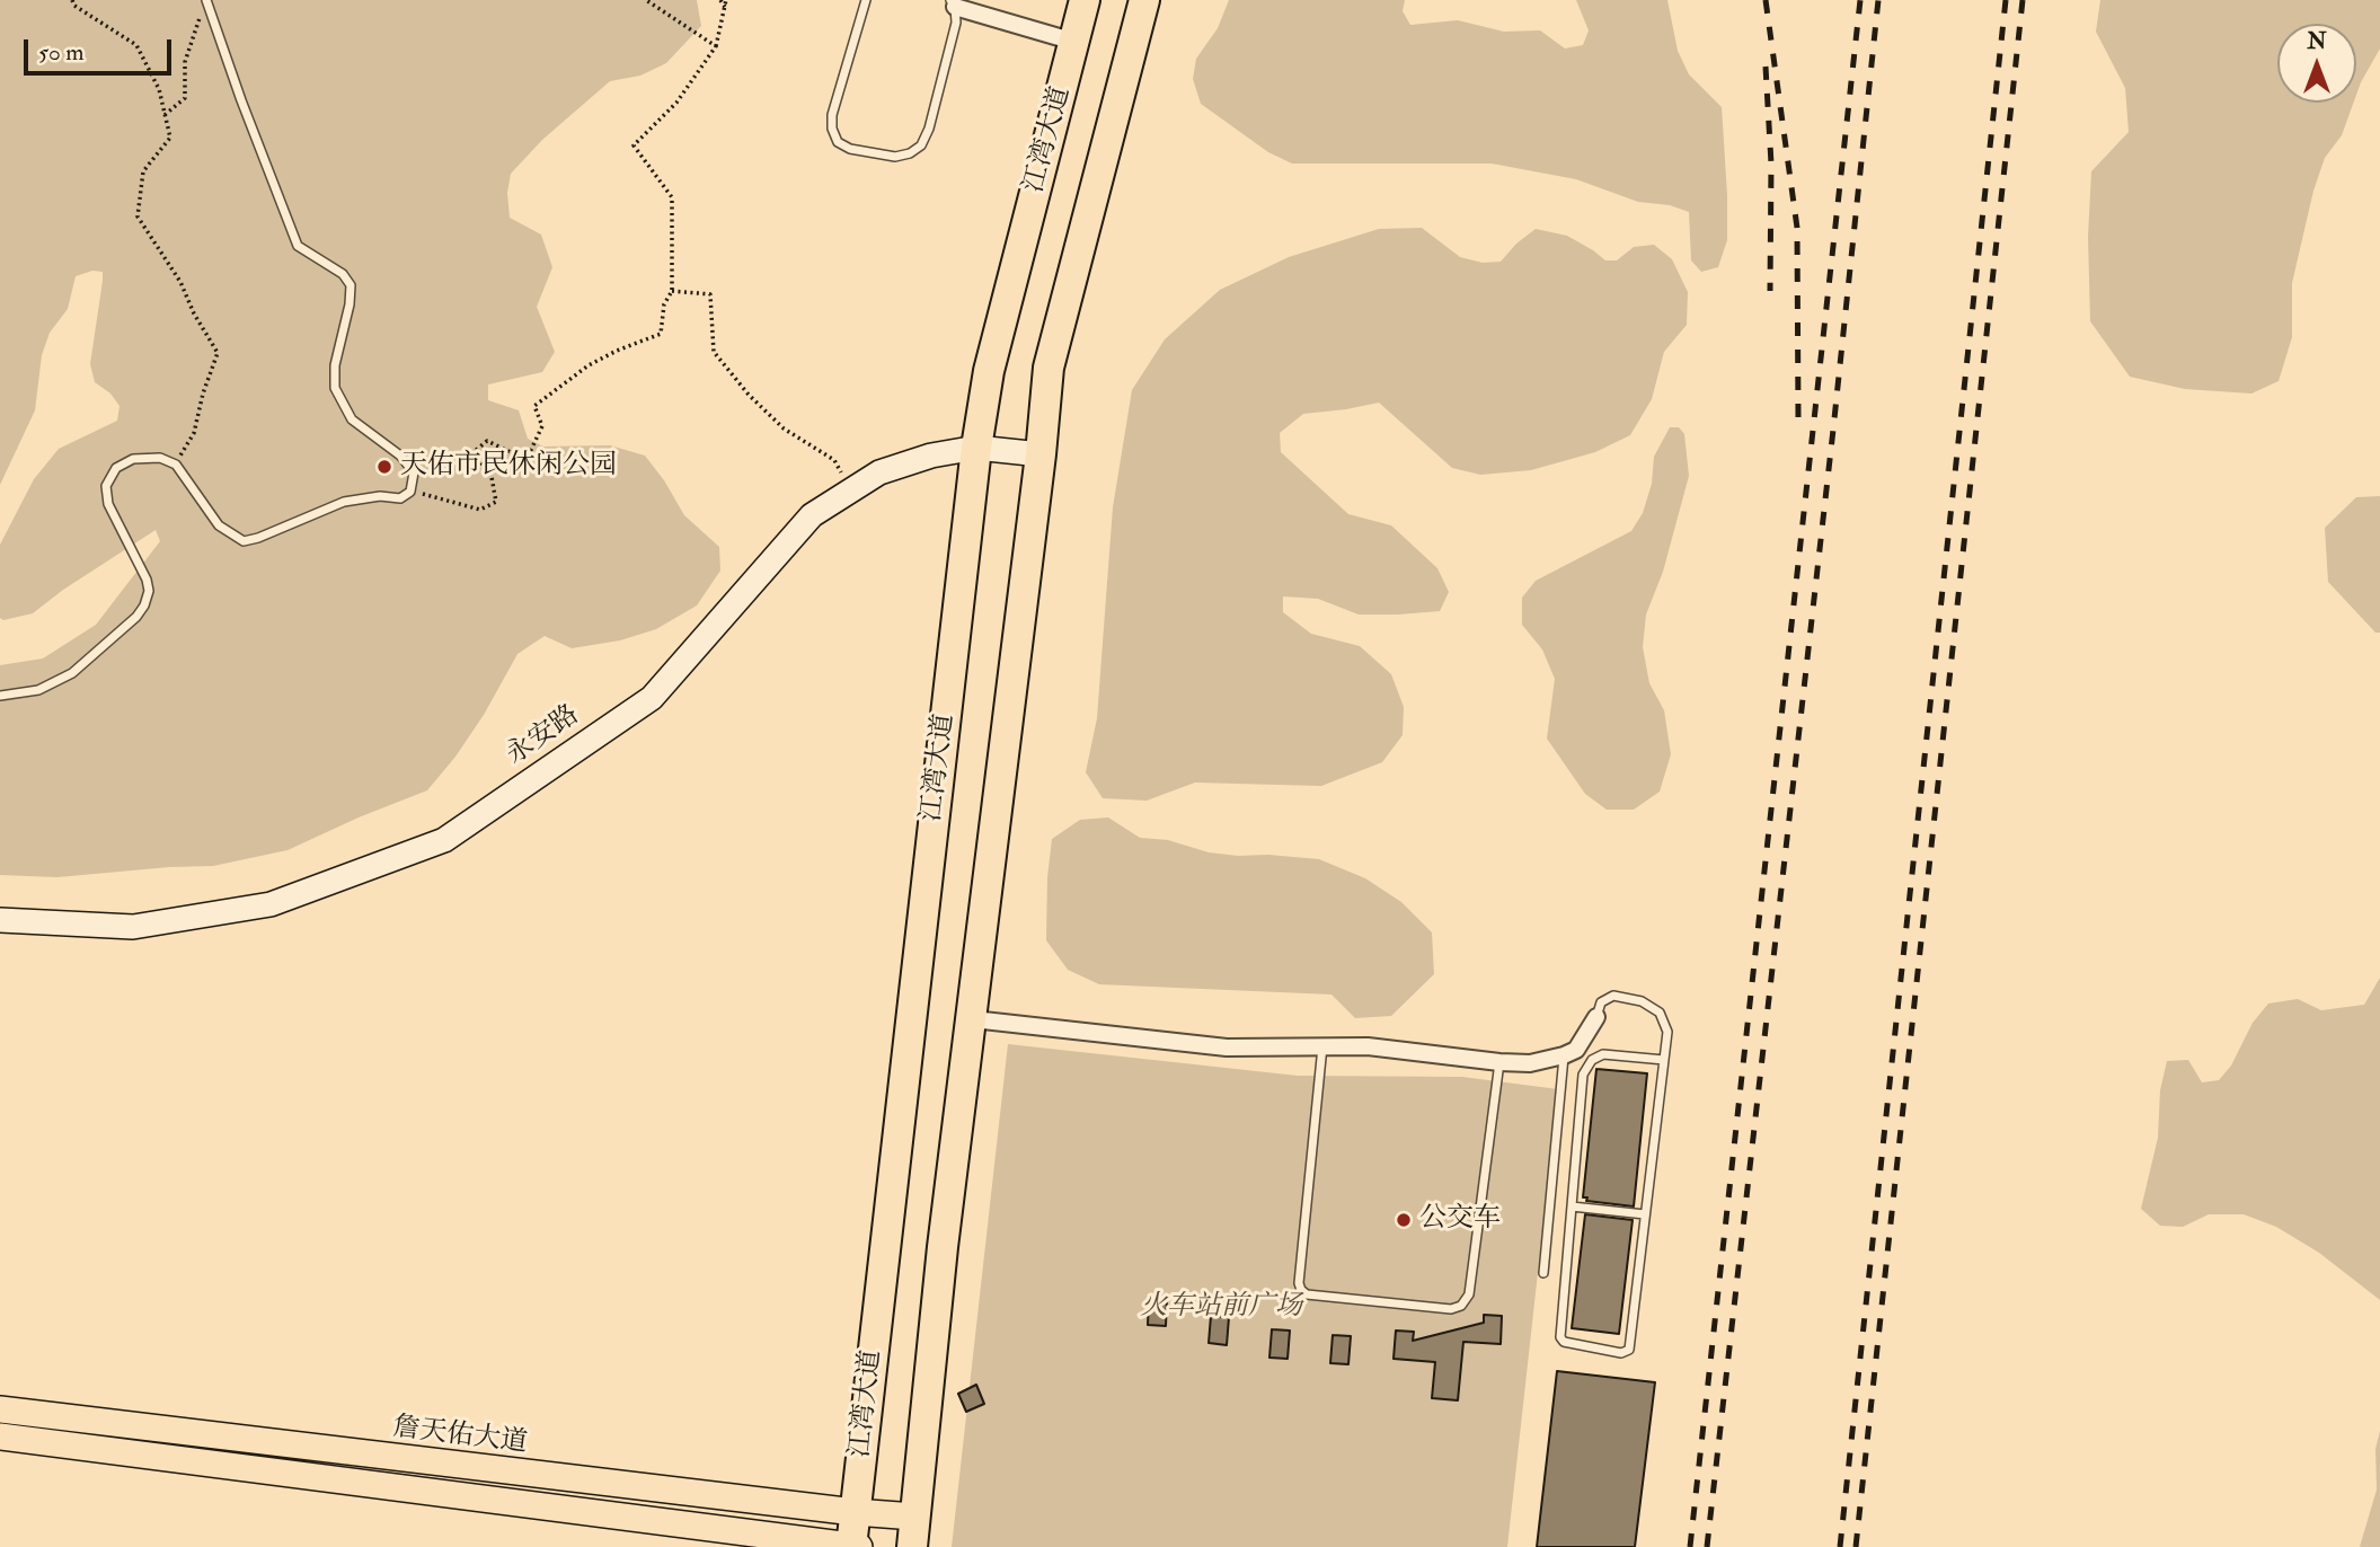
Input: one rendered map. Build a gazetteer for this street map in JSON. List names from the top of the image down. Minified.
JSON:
{"streets":{"highway":["江湾大道"],"main road":["詹天佑大道"],"street":["永安路"]},"crossings":[["江湾大道","永安路"],["江湾大道","詹天佑大道"]],"parks":["火车站前广场"],"places":["天佑市民休闲公园","公交车"],"scale_bar":"50 m","north":"top"}
